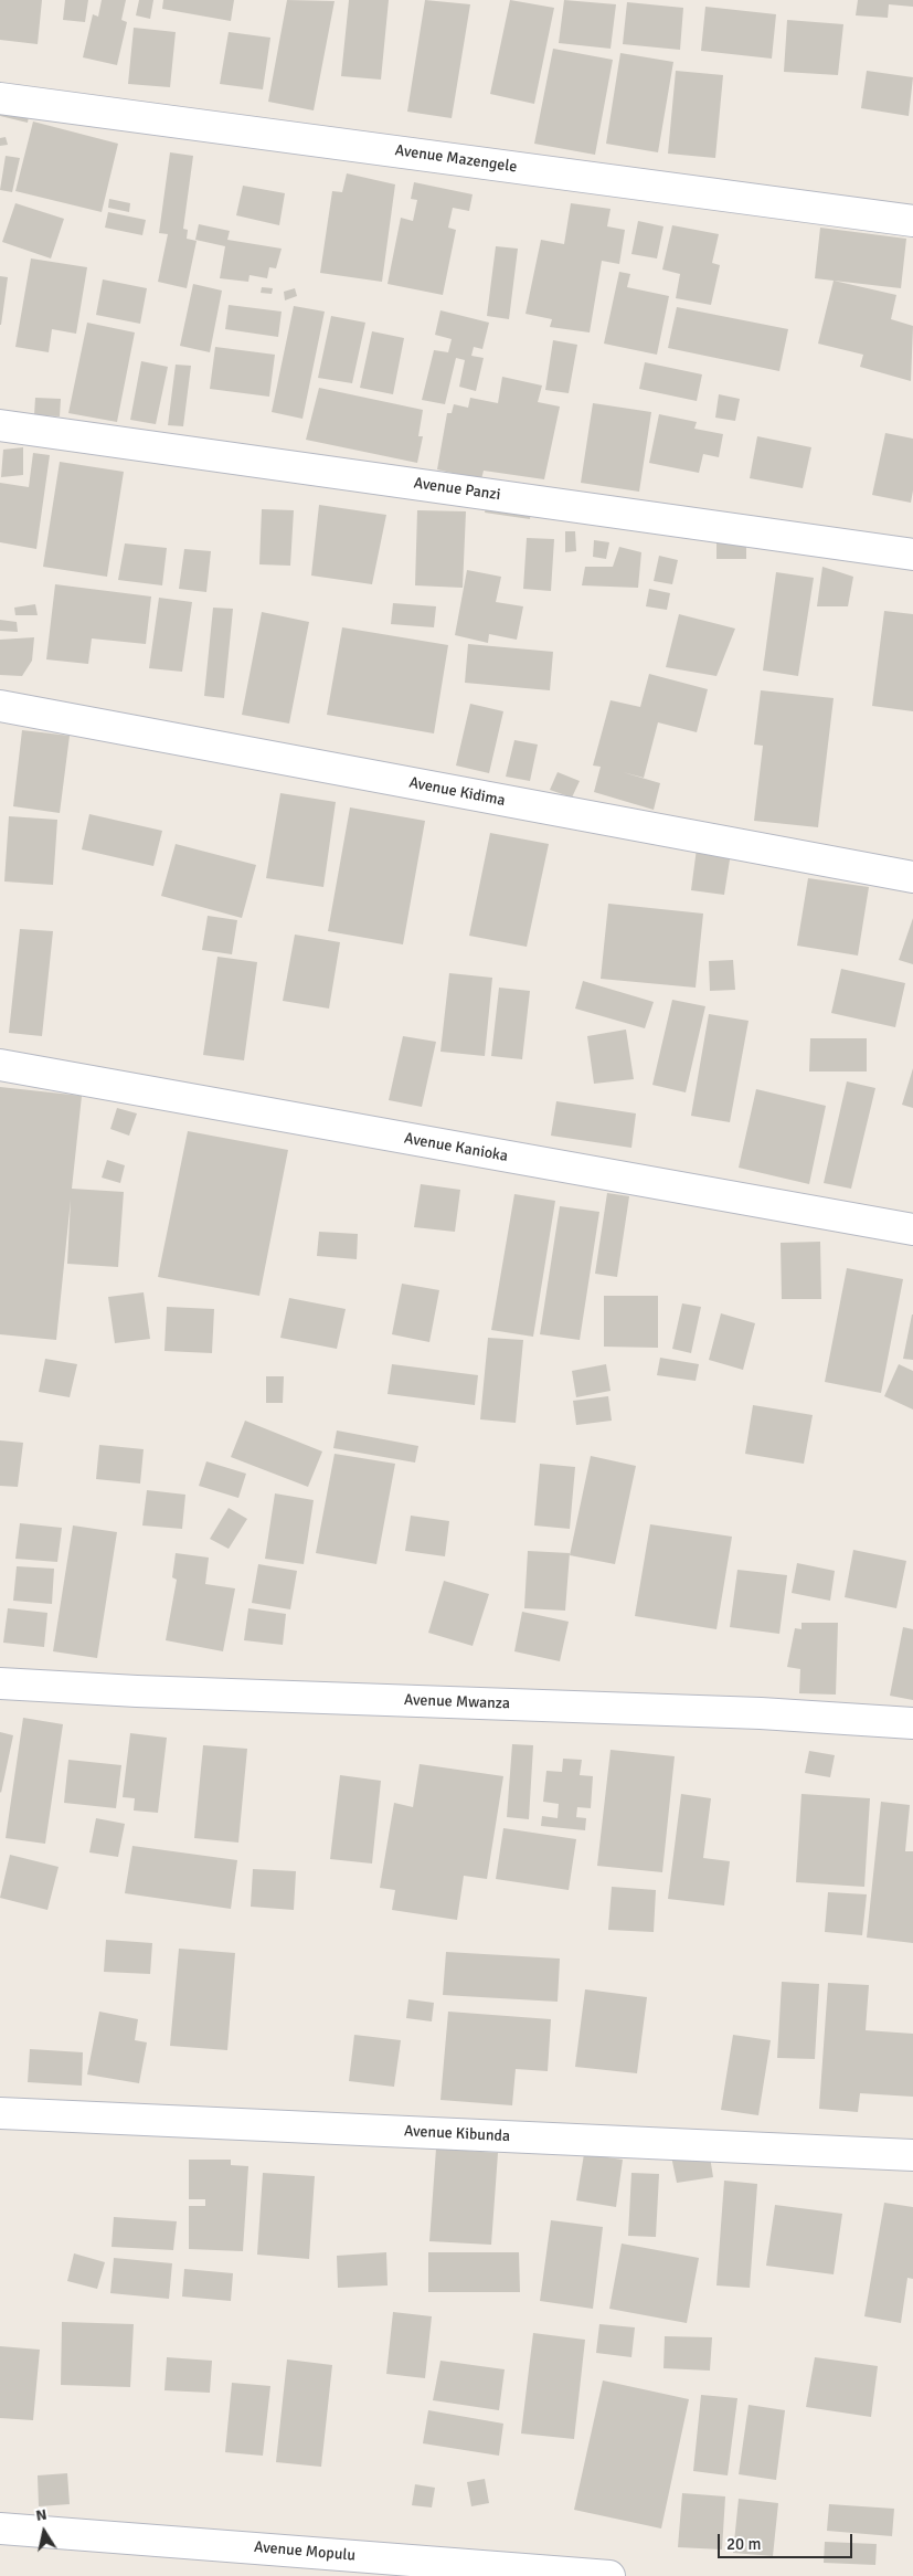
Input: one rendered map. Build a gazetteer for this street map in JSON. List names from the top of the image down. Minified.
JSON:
{"streets":{"street":["Avenue Mazengele","Avenue Panzi","Avenue Kidima","Avenue Kanioka","Avenue Mwanza","Avenue Kibunda","Avenue Mopulu"]},"scale_bar":"20 m","north":"top"}
